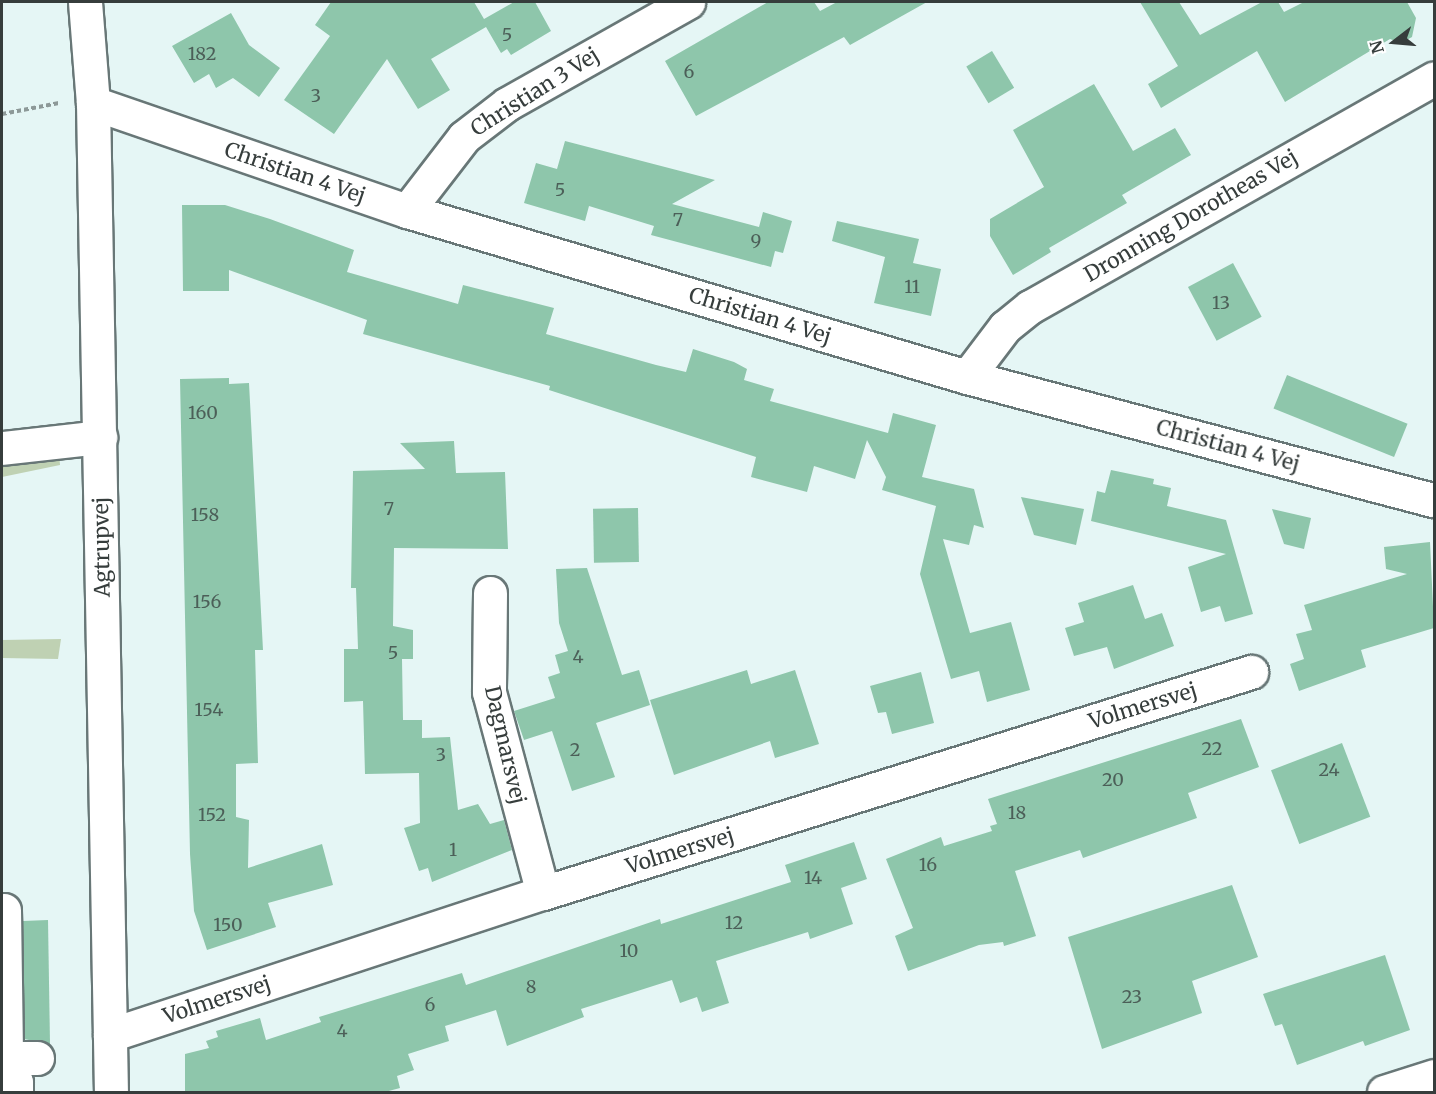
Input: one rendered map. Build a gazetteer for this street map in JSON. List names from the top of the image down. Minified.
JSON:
{"streets":{"street":["Christian 3 Vej","Christian 4 Vej","Dronning Dorotheas Vej","Agtrupvej","Volmersvej","Dagmarsvej"]},"crossings":[["Christian 3 Vej","Christian 4 Vej"],["Christian 4 Vej","Dronning Dorotheas Vej"],["Christian 4 Vej","Agtrupvej"],["Agtrupvej","Volmersvej"],["Volmersvej","Dagmarsvej"]],"house_numbers":["5","182","6","3","5","7","9","11","13","160","7","158","156","5","4","154","22","2","3","24","20","18","152","1","16","14","12","150","10","8","23","6","4"],"north":"left"}
